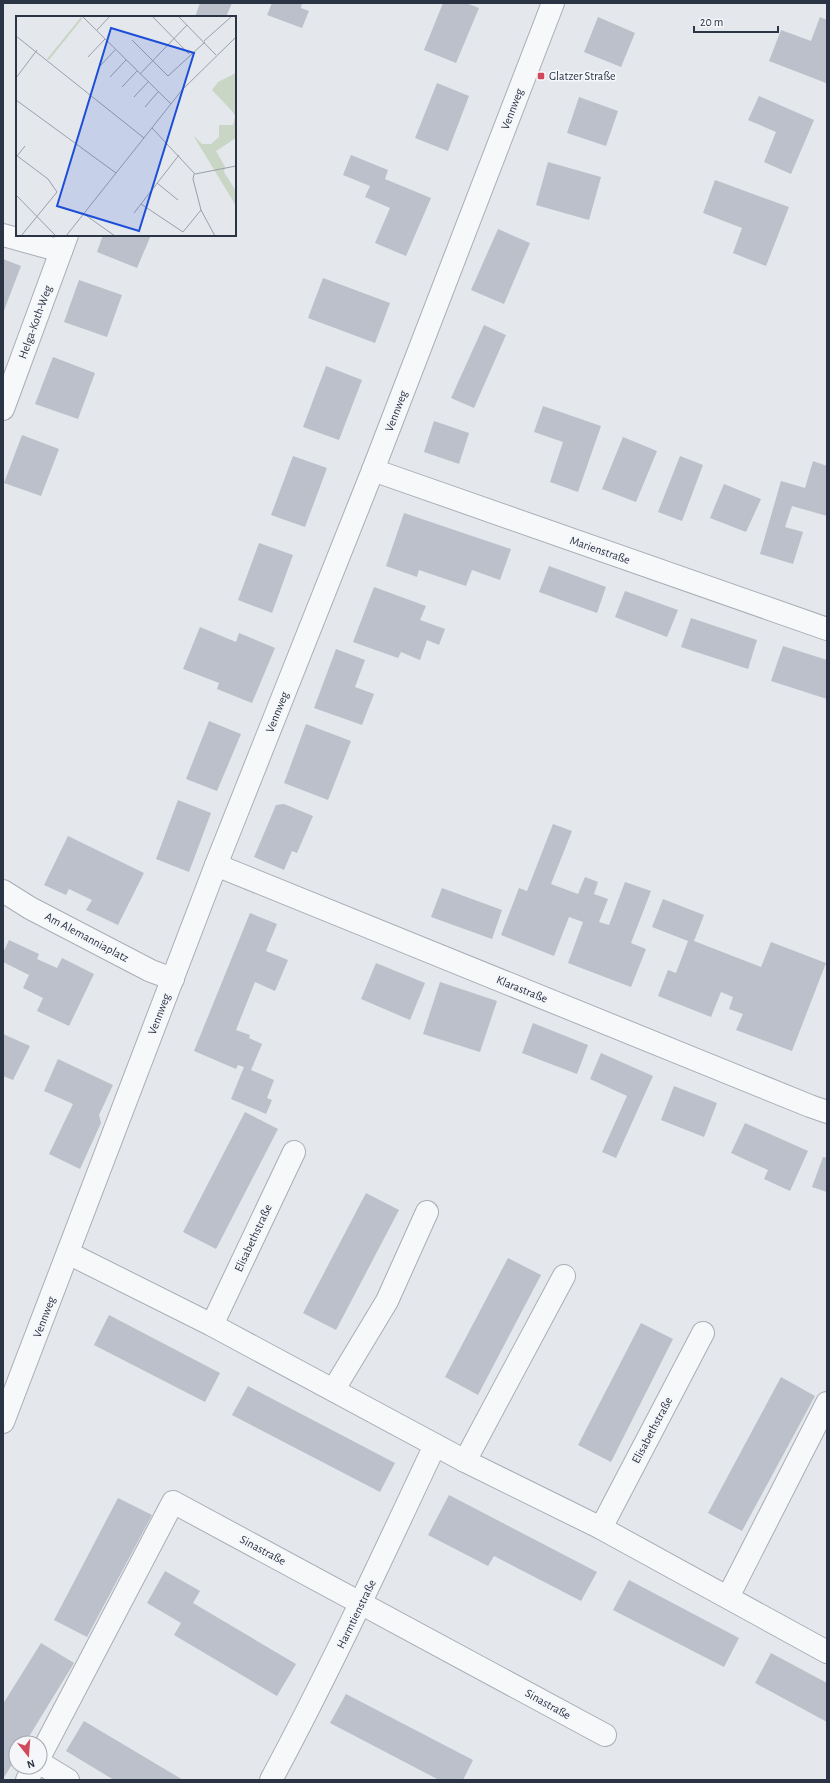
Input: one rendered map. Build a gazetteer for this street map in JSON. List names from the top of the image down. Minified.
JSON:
{"streets":{"street":["Vennweg","Helga-Koth-Weg","Marienstraße","Am Alemanniaplatz","Klarastraße","Elisabethstraße","Sinastraße","Harmtienstraße"]},"crossings":[["Vennweg","Marienstraße"],["Vennweg","Am Alemanniaplatz"],["Vennweg","Klarastraße"],["Sinastraße","Harmtienstraße"]],"places":{"transit":["Glatzer Straße"]},"scale_bar":"20 m","north":"bottom"}
